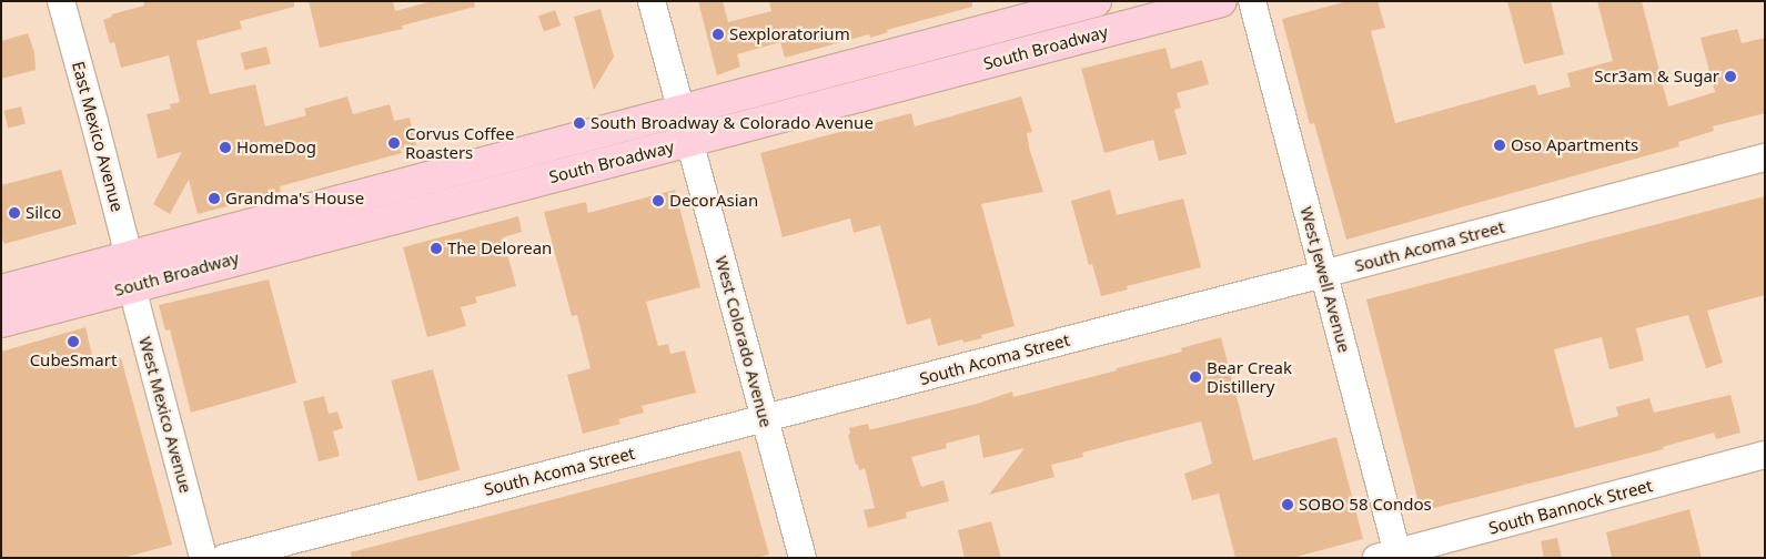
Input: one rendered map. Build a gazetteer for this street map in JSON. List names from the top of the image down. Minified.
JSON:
{"streets":{"main road":["South Broadway"],"street":["East Mexico Avenue","South Acoma Street","West Jewell Avenue","West Colorado Avenue","West Mexico Avenue","South Bannock Street"]},"crossings":[["South Broadway","East Mexico Avenue"],["South Broadway","West Colorado Avenue"],["South Broadway","West Mexico Avenue"],["East Mexico Avenue","West Mexico Avenue"],["South Acoma Street","West Jewell Avenue"],["South Acoma Street","West Colorado Avenue"],["West Jewell Avenue","South Bannock Street"]],"places":["Sexploratorium","Scr3am & Sugar","South Broadway & Colorado Avenue","Corvus Coffee Roasters","Oso Apartments","HomeDog","Grandma's House","DecorAsian","Silco","The Delorean","CubeSmart","Bear Creak Distillery","SOBO 58 Condos"]}
